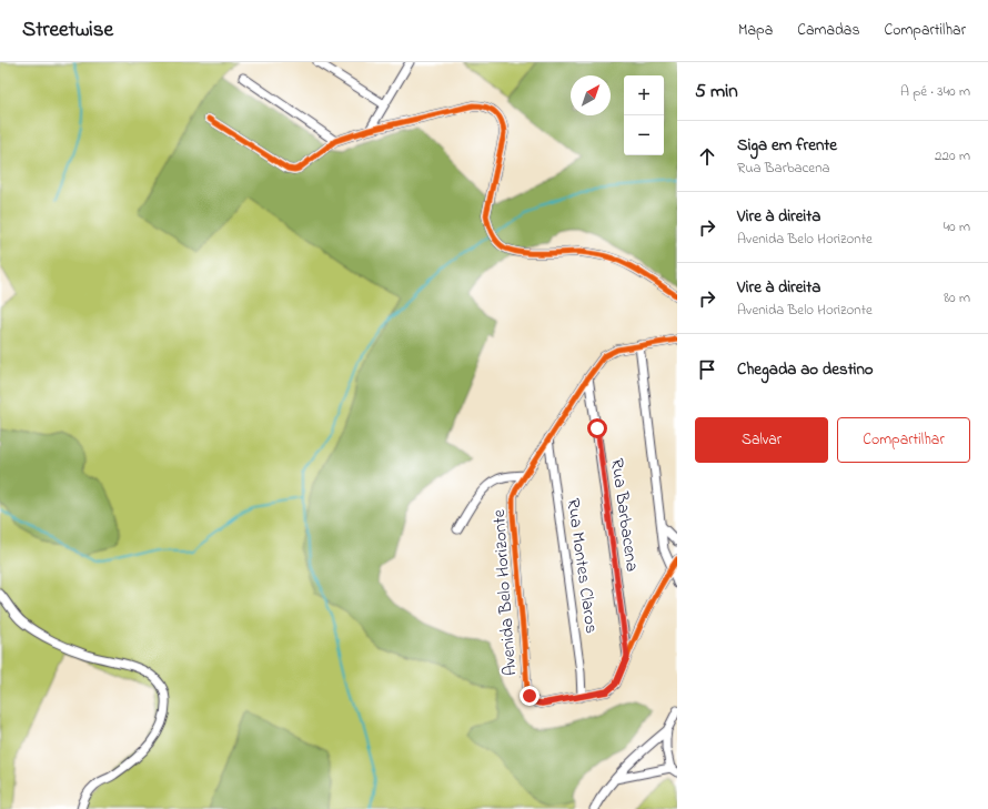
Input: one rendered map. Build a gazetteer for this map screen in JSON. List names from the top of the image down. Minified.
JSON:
{"streets":{"street":["Rua Barbacena","Rua Montes Claros","Avenida Belo Horizonte"]},"crossings":[["Rua Barbacena","Avenida Belo Horizonte"],["Rua Montes Claros","Avenida Belo Horizonte"]],"north":"top right","page":{"header":"Streetwise","nav":["Mapa","Camadas","Compartilhar"],"heading":["5 min","A pé · 340 m"],"map_buttons":["+","−"],"list":[["Siga em frente","Rua Barbacena","220 m"],["Vire à direita","Avenida Belo Horizonte","40 m"],["Vire à direita","Avenida Belo Horizonte","80 m"],"Chegada ao destino"],"buttons":["Salvar","Compartilhar"]}}
